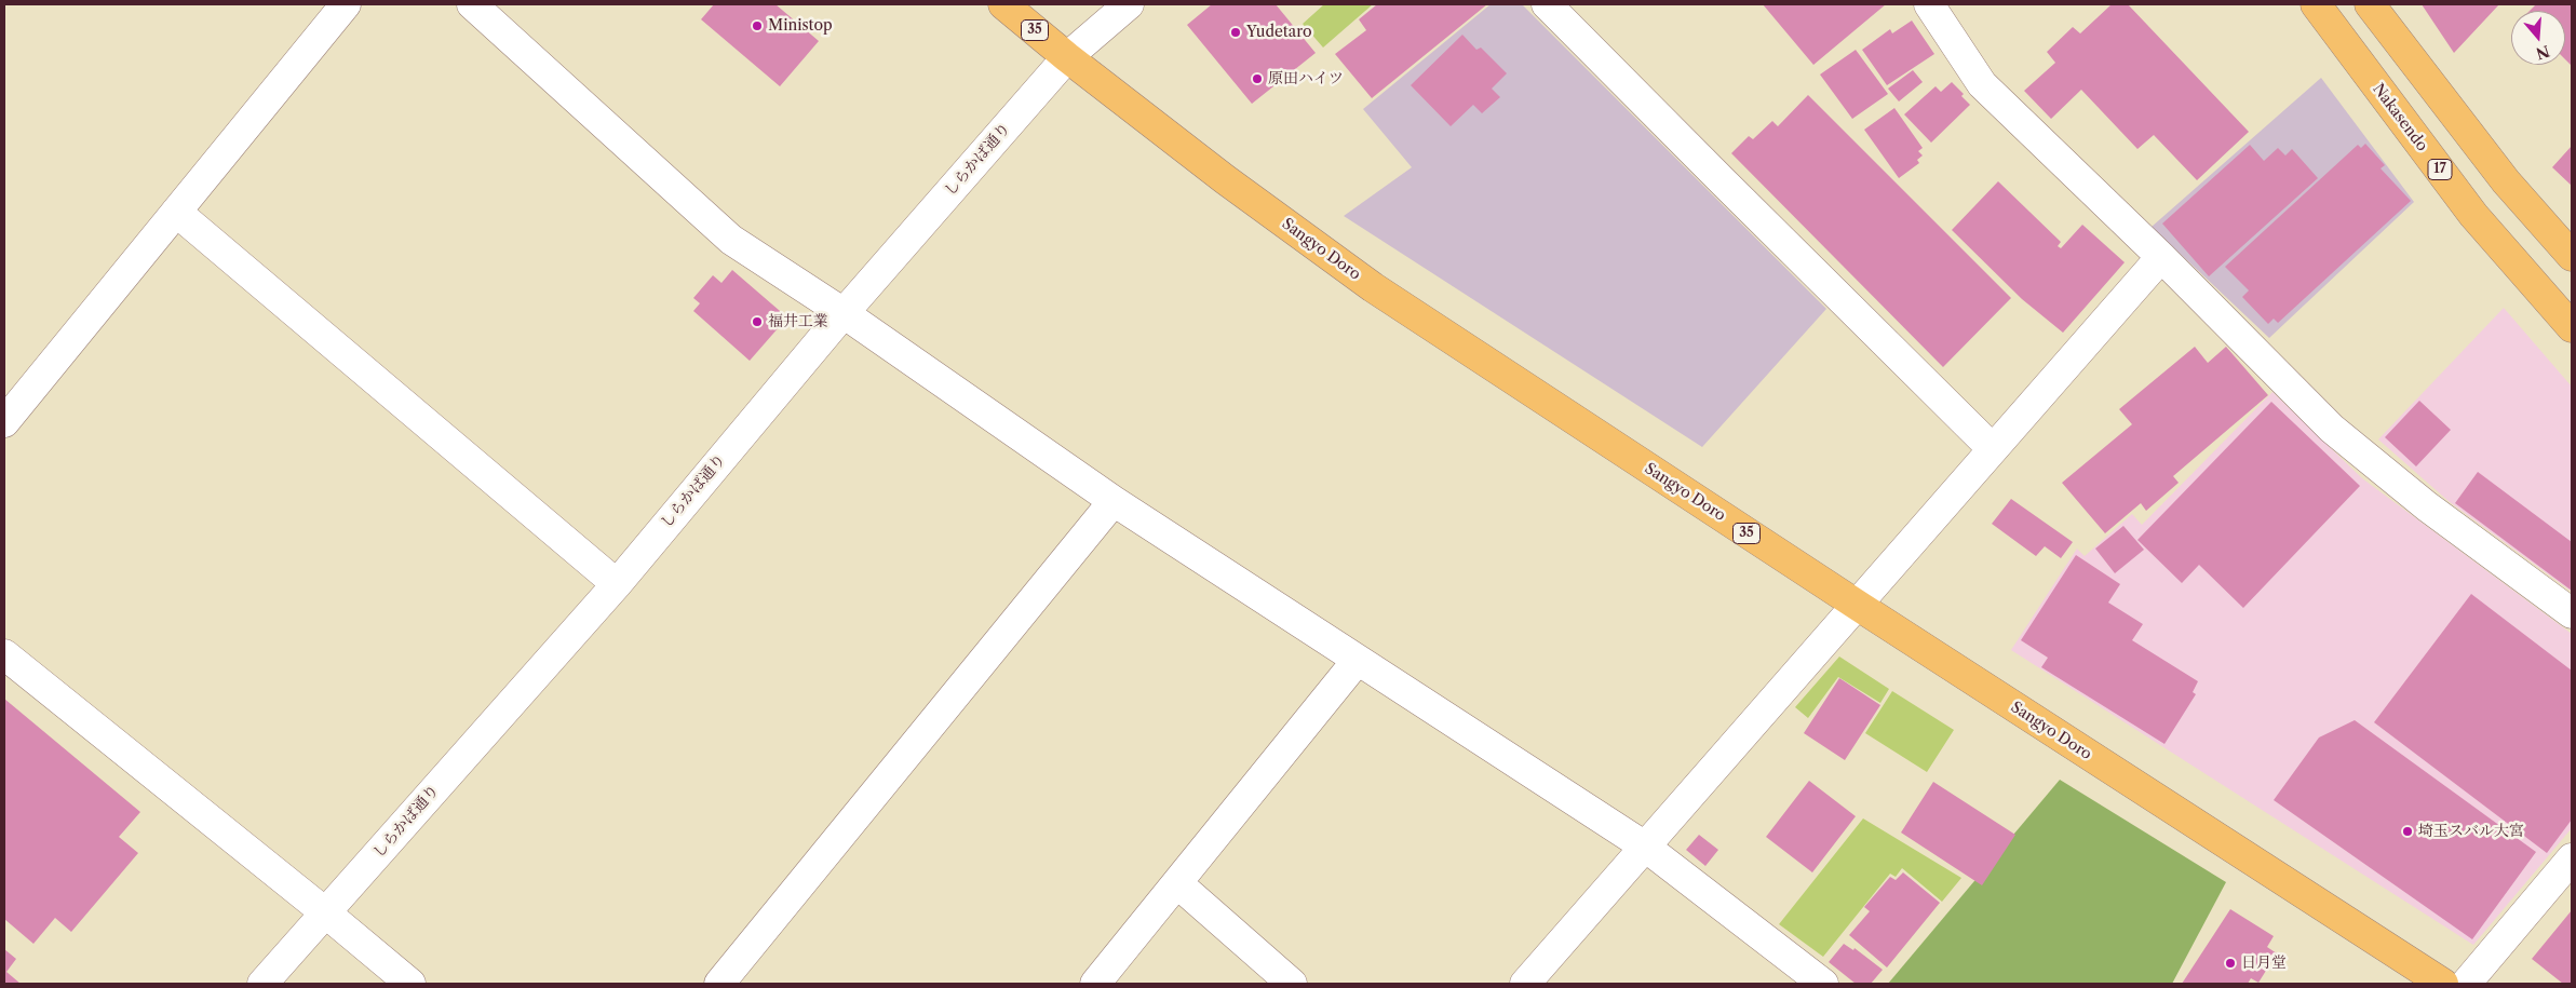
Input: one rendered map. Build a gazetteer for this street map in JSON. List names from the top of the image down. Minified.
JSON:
{"streets":{"main road":["35","Nakasendo","17","Sangyo Doro"],"street":["しらかば通り"]},"crossings":[["しらかば通り","Sangyo Doro"]],"places":["Ministop","Yudetaro","原田ハイツ","福井工業","埼玉スバル大宮","日月堂"],"north":"bottom"}
